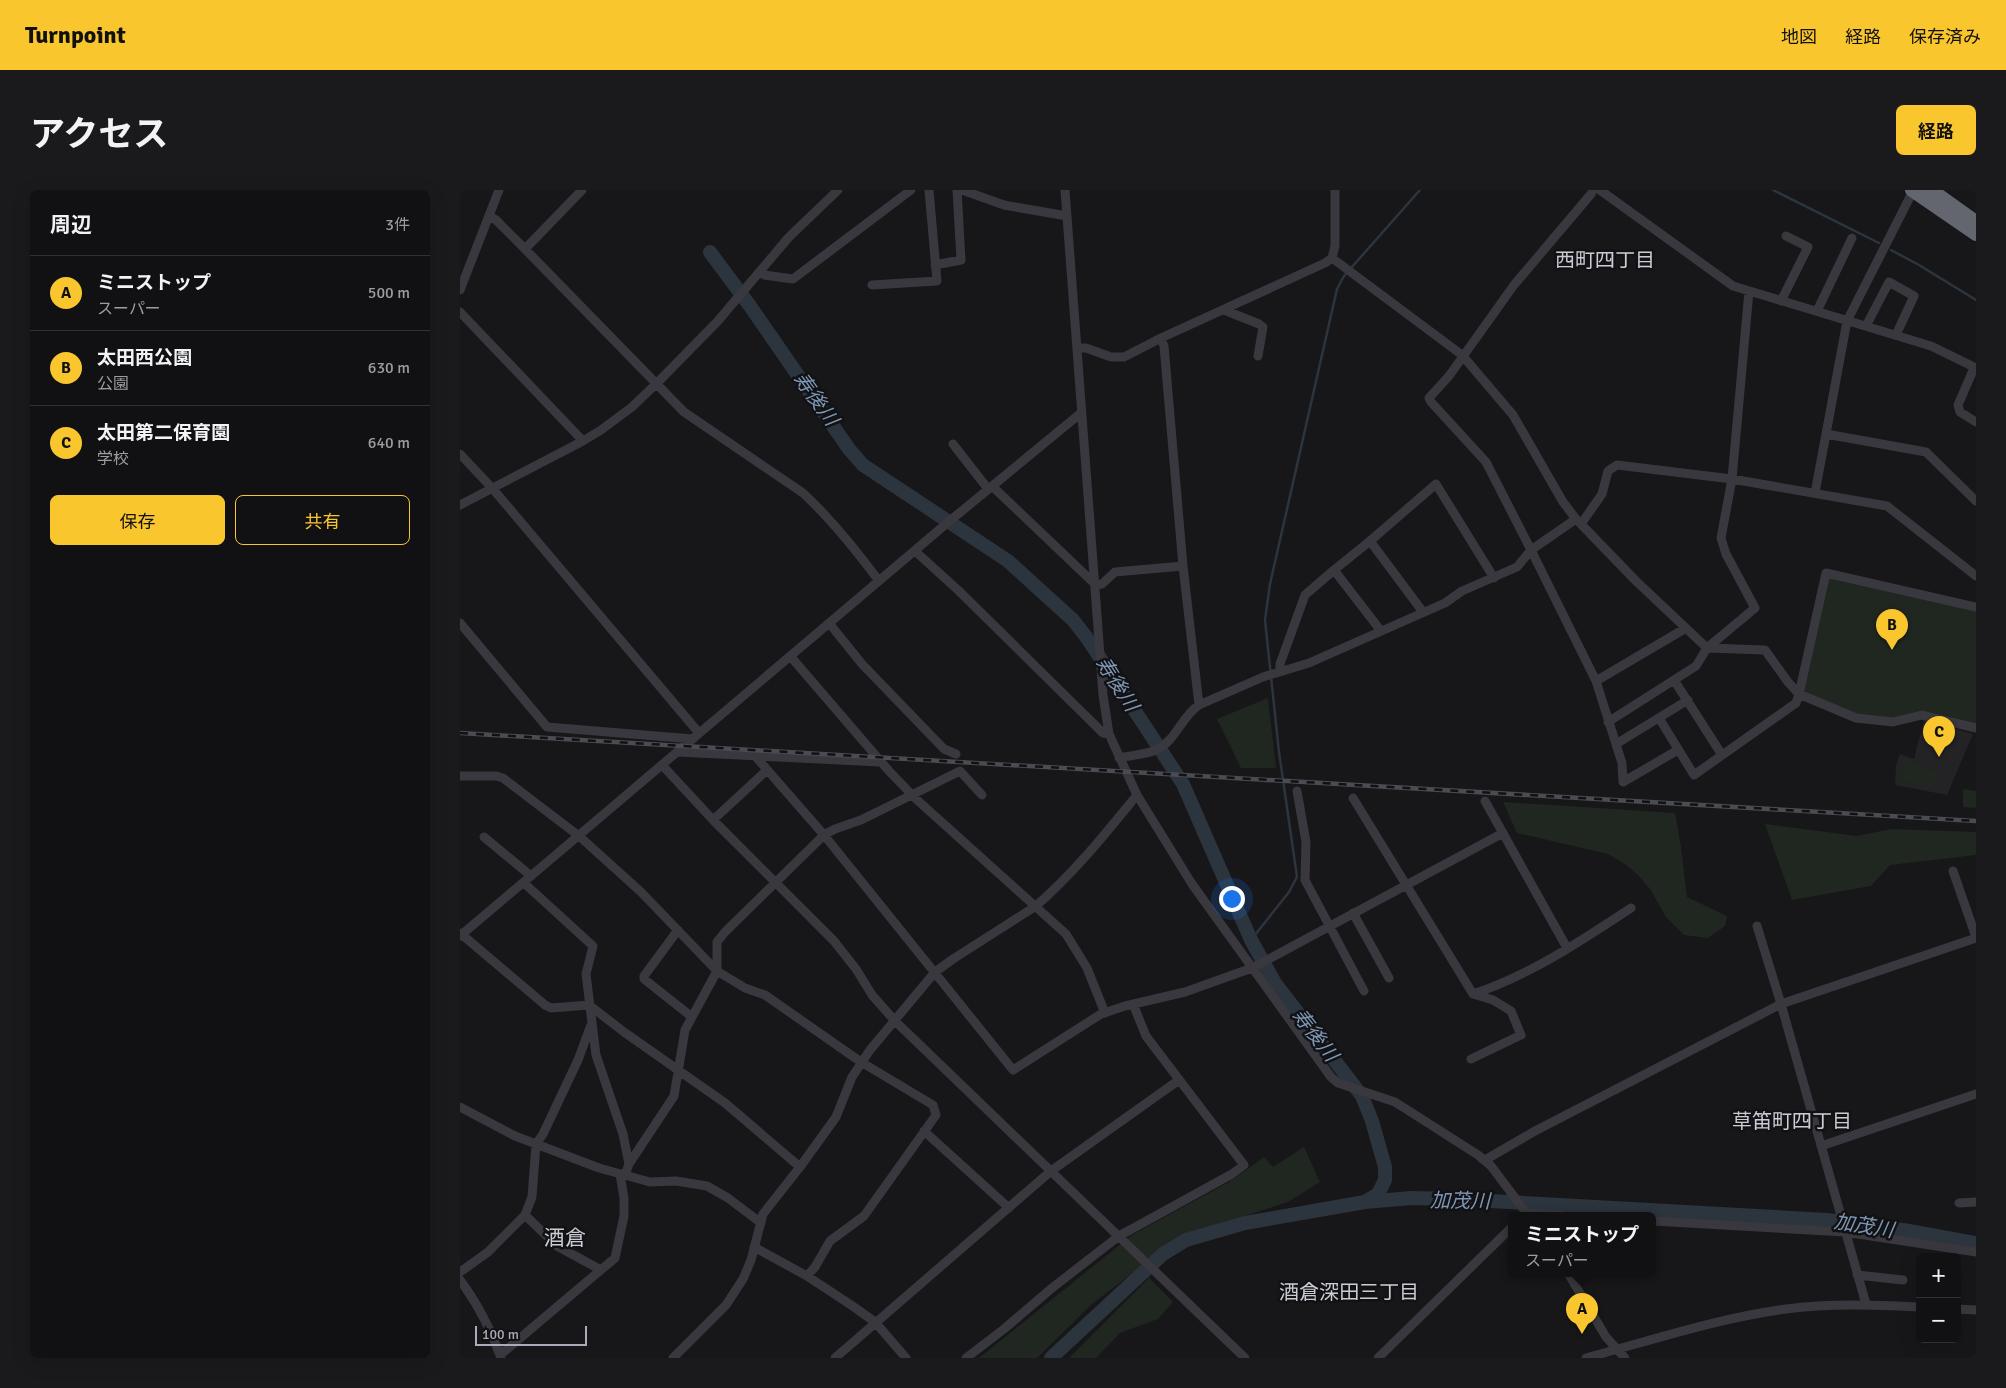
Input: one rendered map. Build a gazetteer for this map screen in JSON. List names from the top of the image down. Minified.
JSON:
{"districts":["西町四丁目","草笛町四丁目","酒倉","酒倉深田三丁目"],"water":["寿後川","加茂川"],"scale_bar":"100 m","page":{"header":"Turnpoint","nav":["地図","経路","保存済み"],"title":"アクセス","buttons":["経路",["保存","共有"]],"heading":["周辺","3件"],"list":[{"mark":"A","name":"ミニストップ","note":"スーパー","value":"500 m"},{"mark":"B","name":"太田西公園","note":"公園","value":"630 m"},{"mark":"C","name":"太田第二保育園","note":"学校","value":"640 m"}],"pins":["B","C","A"],"popup":["ミニストップ","スーパー"],"map_buttons":["+","−"],"scale":"100 m"}}
